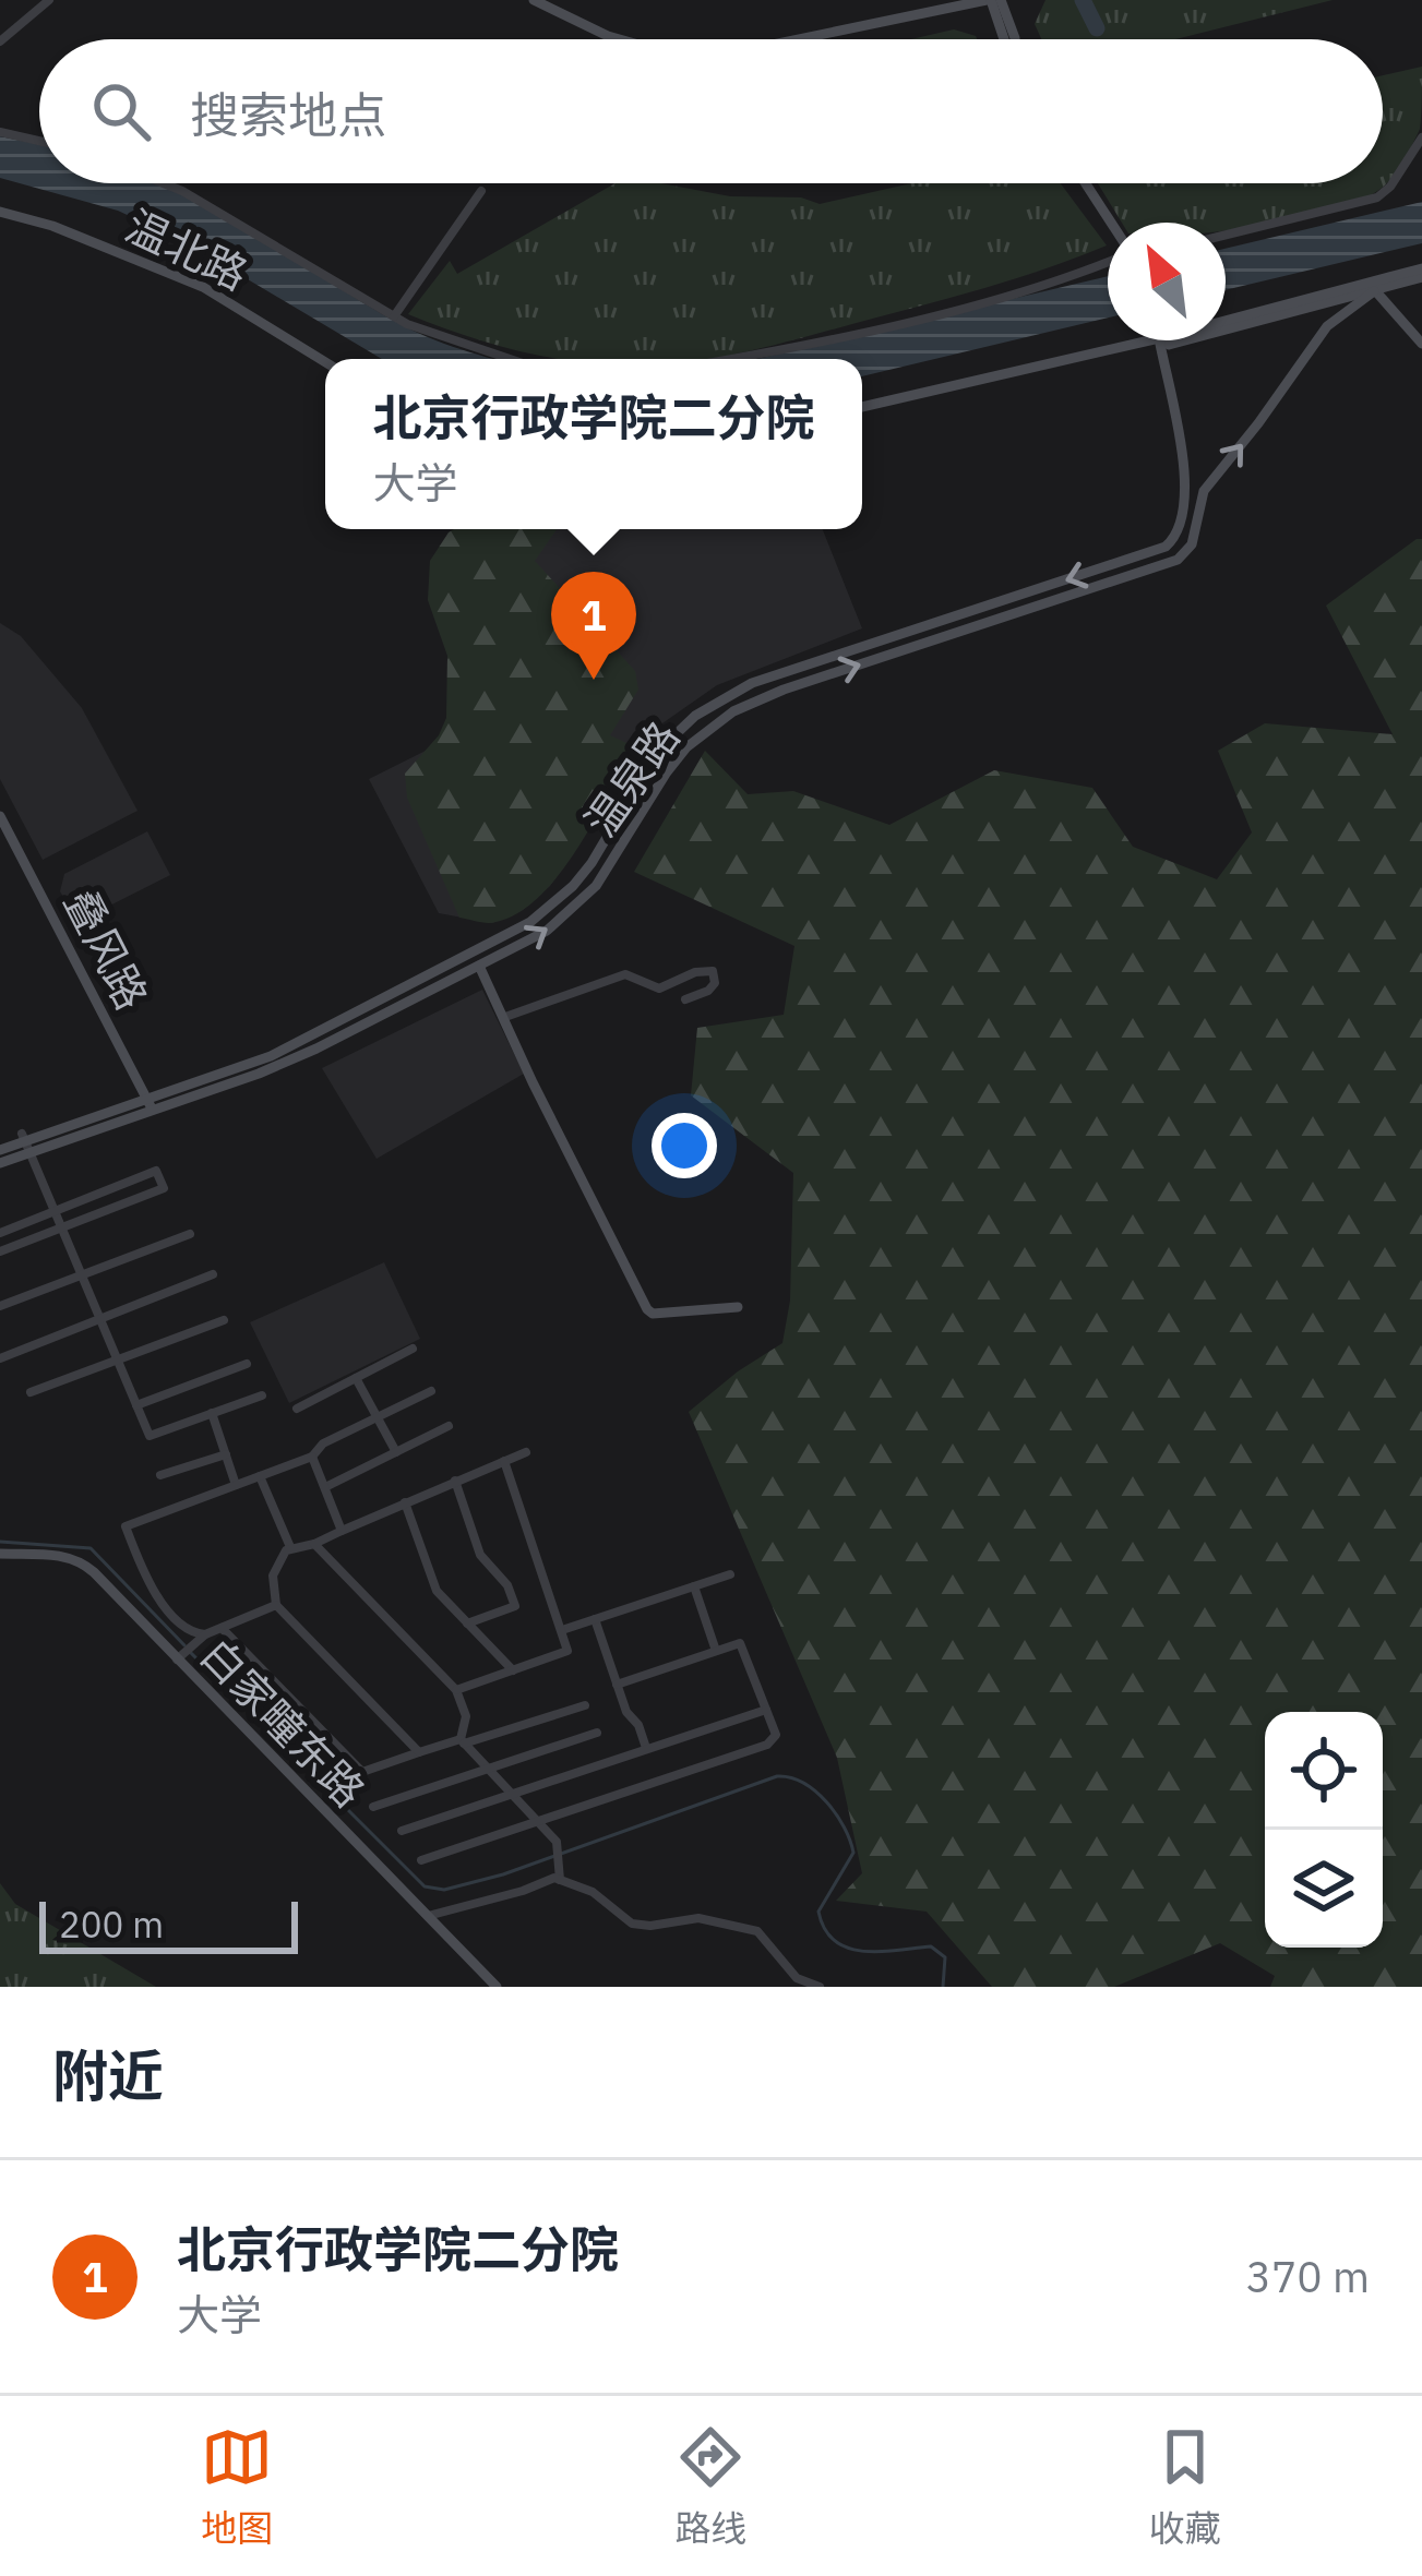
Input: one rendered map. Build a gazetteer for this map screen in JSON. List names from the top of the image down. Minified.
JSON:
{"streets":{"main road":["温北路","温泉路","叠风路","白家疃东路"]},"crossings":[["温泉路","叠风路"]],"scale_bar":"200 m","north":"top left","page":{"search":"搜索地点","popup":["北京行政学院二分院","大学"],"pins":"1","scale":"200 m","heading":"附近","list":[{"mark":"1","name":"北京行政学院二分院","note":"大学","value":"370 m"}],"nav":["地图","路线","收藏"]}}
